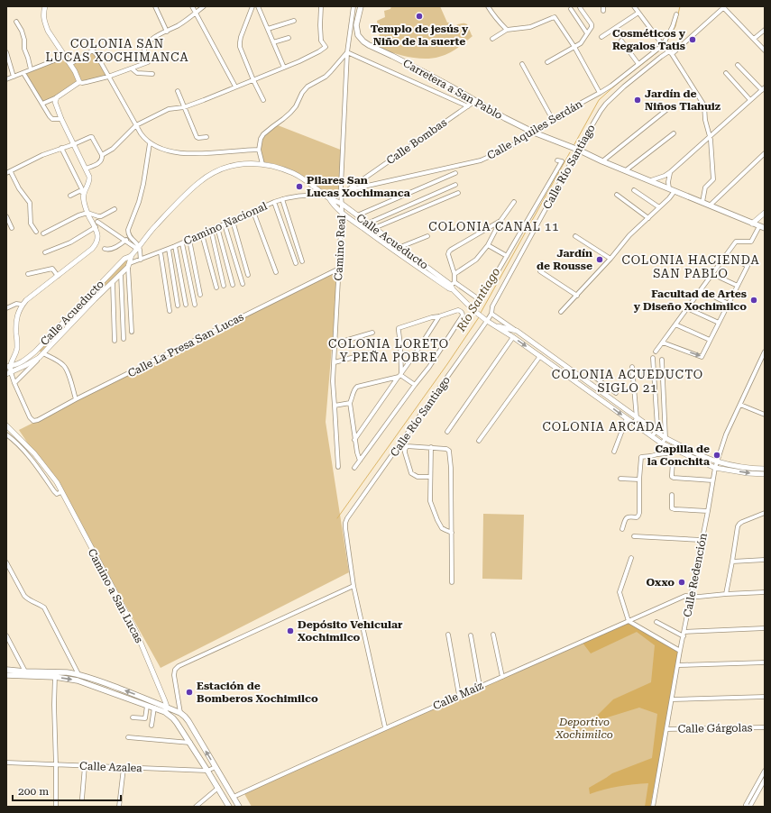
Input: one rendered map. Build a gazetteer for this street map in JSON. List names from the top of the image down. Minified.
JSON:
{"streets":{"main road":["Carretera a San Pablo"],"street":["Calle Aquiles Serdán","Calle Bombas","Calle Río Santiago","Camino Nacional","Calle Acueducto","Camino Real","Calle La Presa San Lucas","Calle Redención","Camino a San Lucas","Calle Maíz","Calle Gárgolas","Calle Azalea"]},"crossings":[["Carretera a San Pablo","Calle Aquiles Serdán"],["Carretera a San Pablo","Calle Bombas"],["Carretera a San Pablo","Calle Río Santiago"],["Calle Aquiles Serdán","Calle Bombas"],["Calle Aquiles Serdán","Calle Río Santiago"],["Calle Bombas","Camino Real"],["Calle Río Santiago","Calle Acueducto"],["Calle Río Santiago","Calle Maíz"],["Camino Nacional","Calle Acueducto"],["Calle Acueducto","Camino Real"],["Calle Acueducto","Calle La Presa San Lucas"],["Calle Acueducto","Calle Redención"],["Camino Real","Calle La Presa San Lucas"],["Calle Redención","Calle Maíz"],["Calle Redención","Calle Gárgolas"]],"districts":["COLONIA SAN LUCAS XOCHIMANCA","COLONIA CANAL 11","COLONIA HACIENDA SAN PABLO","COLONIA LORETO Y PEÑA POBRE","COLONIA ACUEDUCTO SIGLO 21","COLONIA ARCADA"],"water":["Río Santiago"],"parks":["Deportivo Xochimilco"],"places":["Templo de jesús y Niño de la suerte","Cosméticos y Regalos Tatis","Jardín de Niños Tlahuiz","Pilares San Lucas Xochimanca","Jardín de Rousse","Facultad de Artes y Diseño Xochimilco","Capilla de la Conchita","Oxxo","Depósito Vehicular Xochimilco","Estación de Bomberos Xochimilco"],"scale_bar":"200 m"}
